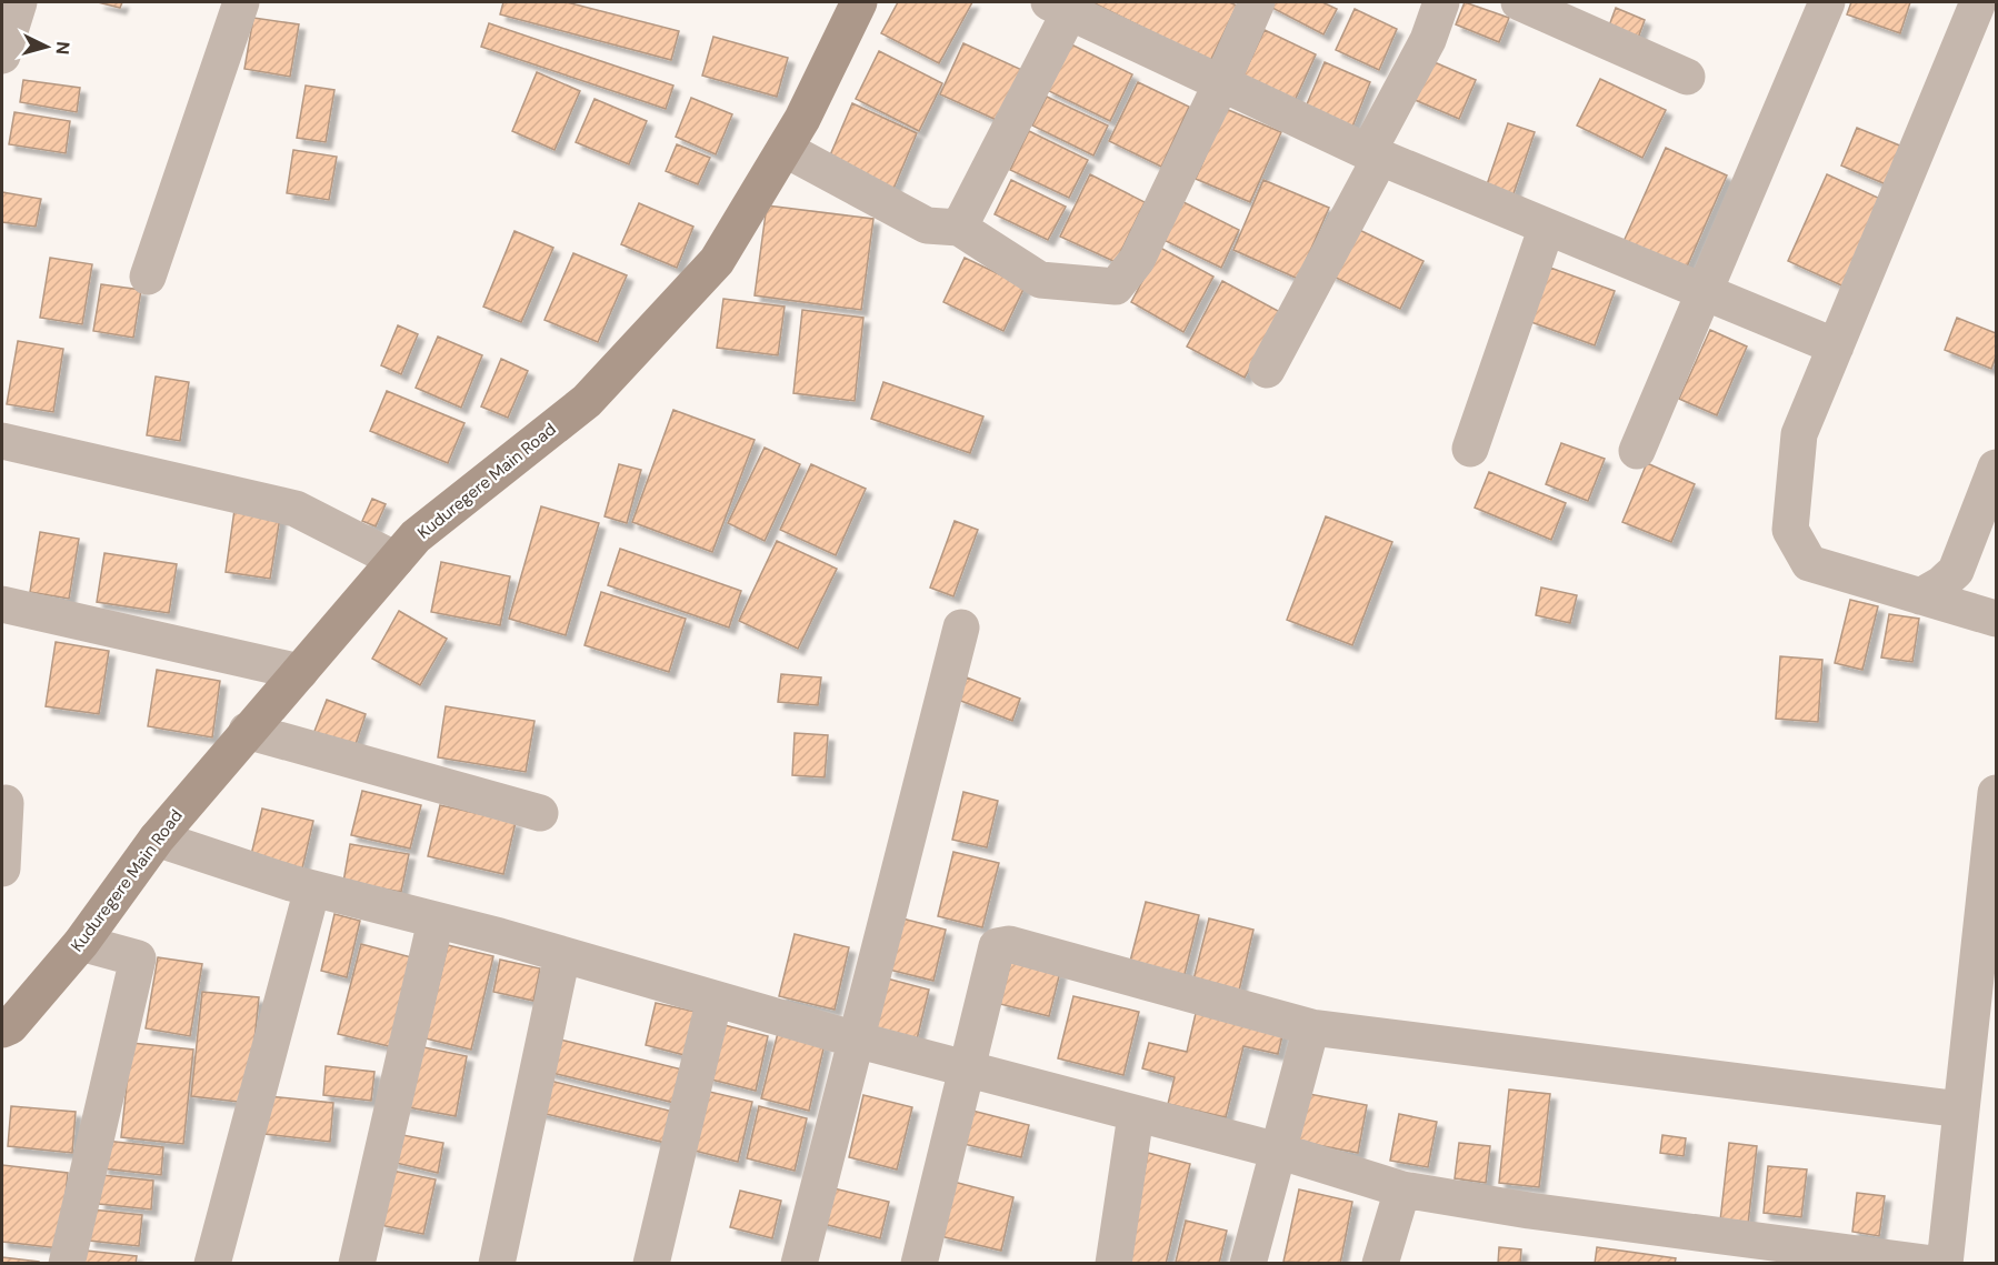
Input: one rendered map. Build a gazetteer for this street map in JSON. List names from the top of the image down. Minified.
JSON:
{"streets":{"street":["Kuduregere Main Road"]},"north":"right"}
